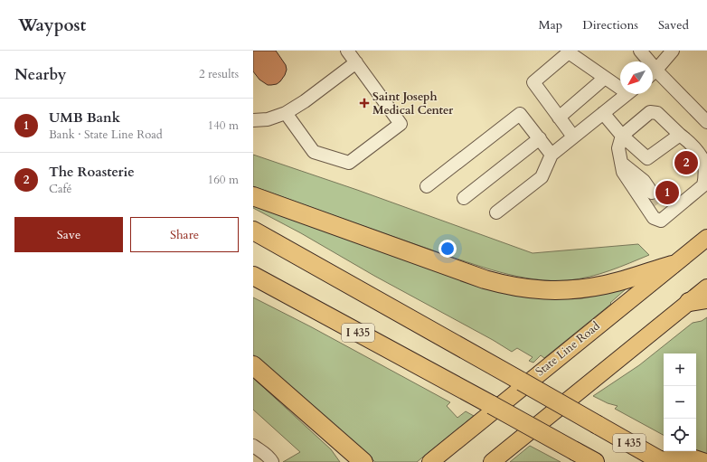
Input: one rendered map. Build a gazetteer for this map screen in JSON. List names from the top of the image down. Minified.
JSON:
{"streets":{"highway":["I 435"],"main road":["State Line Road"]},"places":{"health":["Saint Joseph Medical Center"]},"north":"bottom left","page":{"header":"Waypost","nav":["Map","Directions","Saved"],"heading":["Nearby","2 results"],"list":[{"mark":"1","name":"UMB Bank","note":"Bank · State Line Road","value":"140 m"},{"mark":"2","name":"The Roasterie","note":"Café","value":"160 m"}],"pins":["2","1"],"buttons":["Save","Share"],"map_buttons":["+","−"]}}
